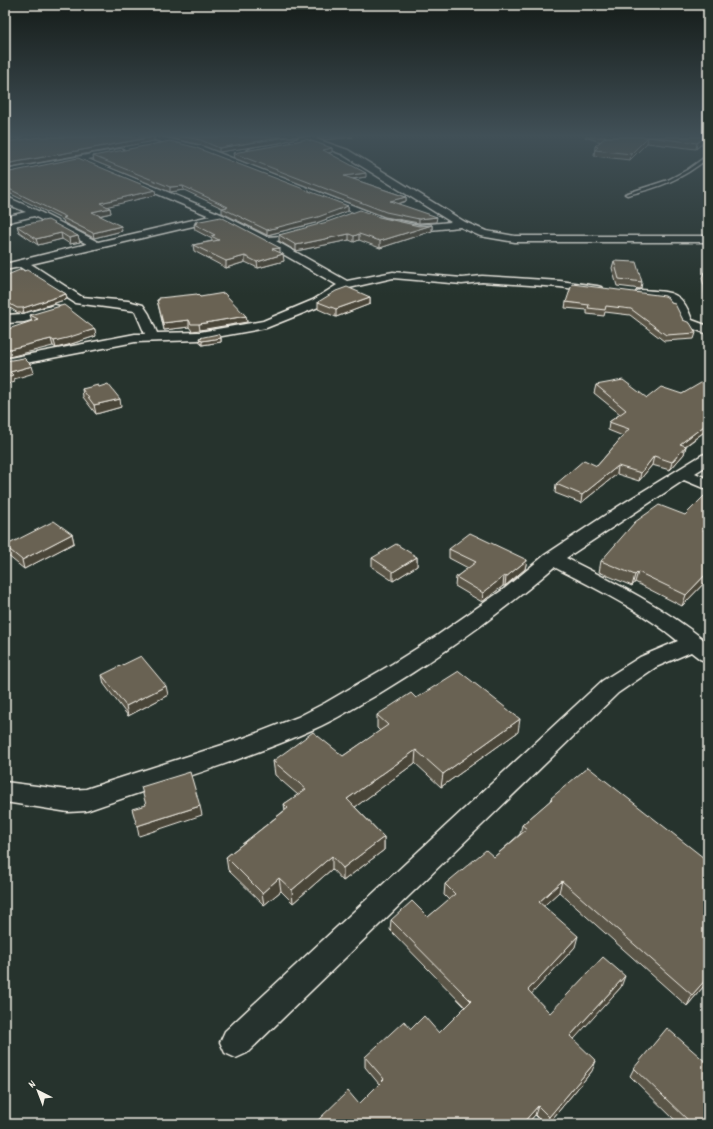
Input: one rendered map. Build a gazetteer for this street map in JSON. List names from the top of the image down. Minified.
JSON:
{"north":"top left"}
